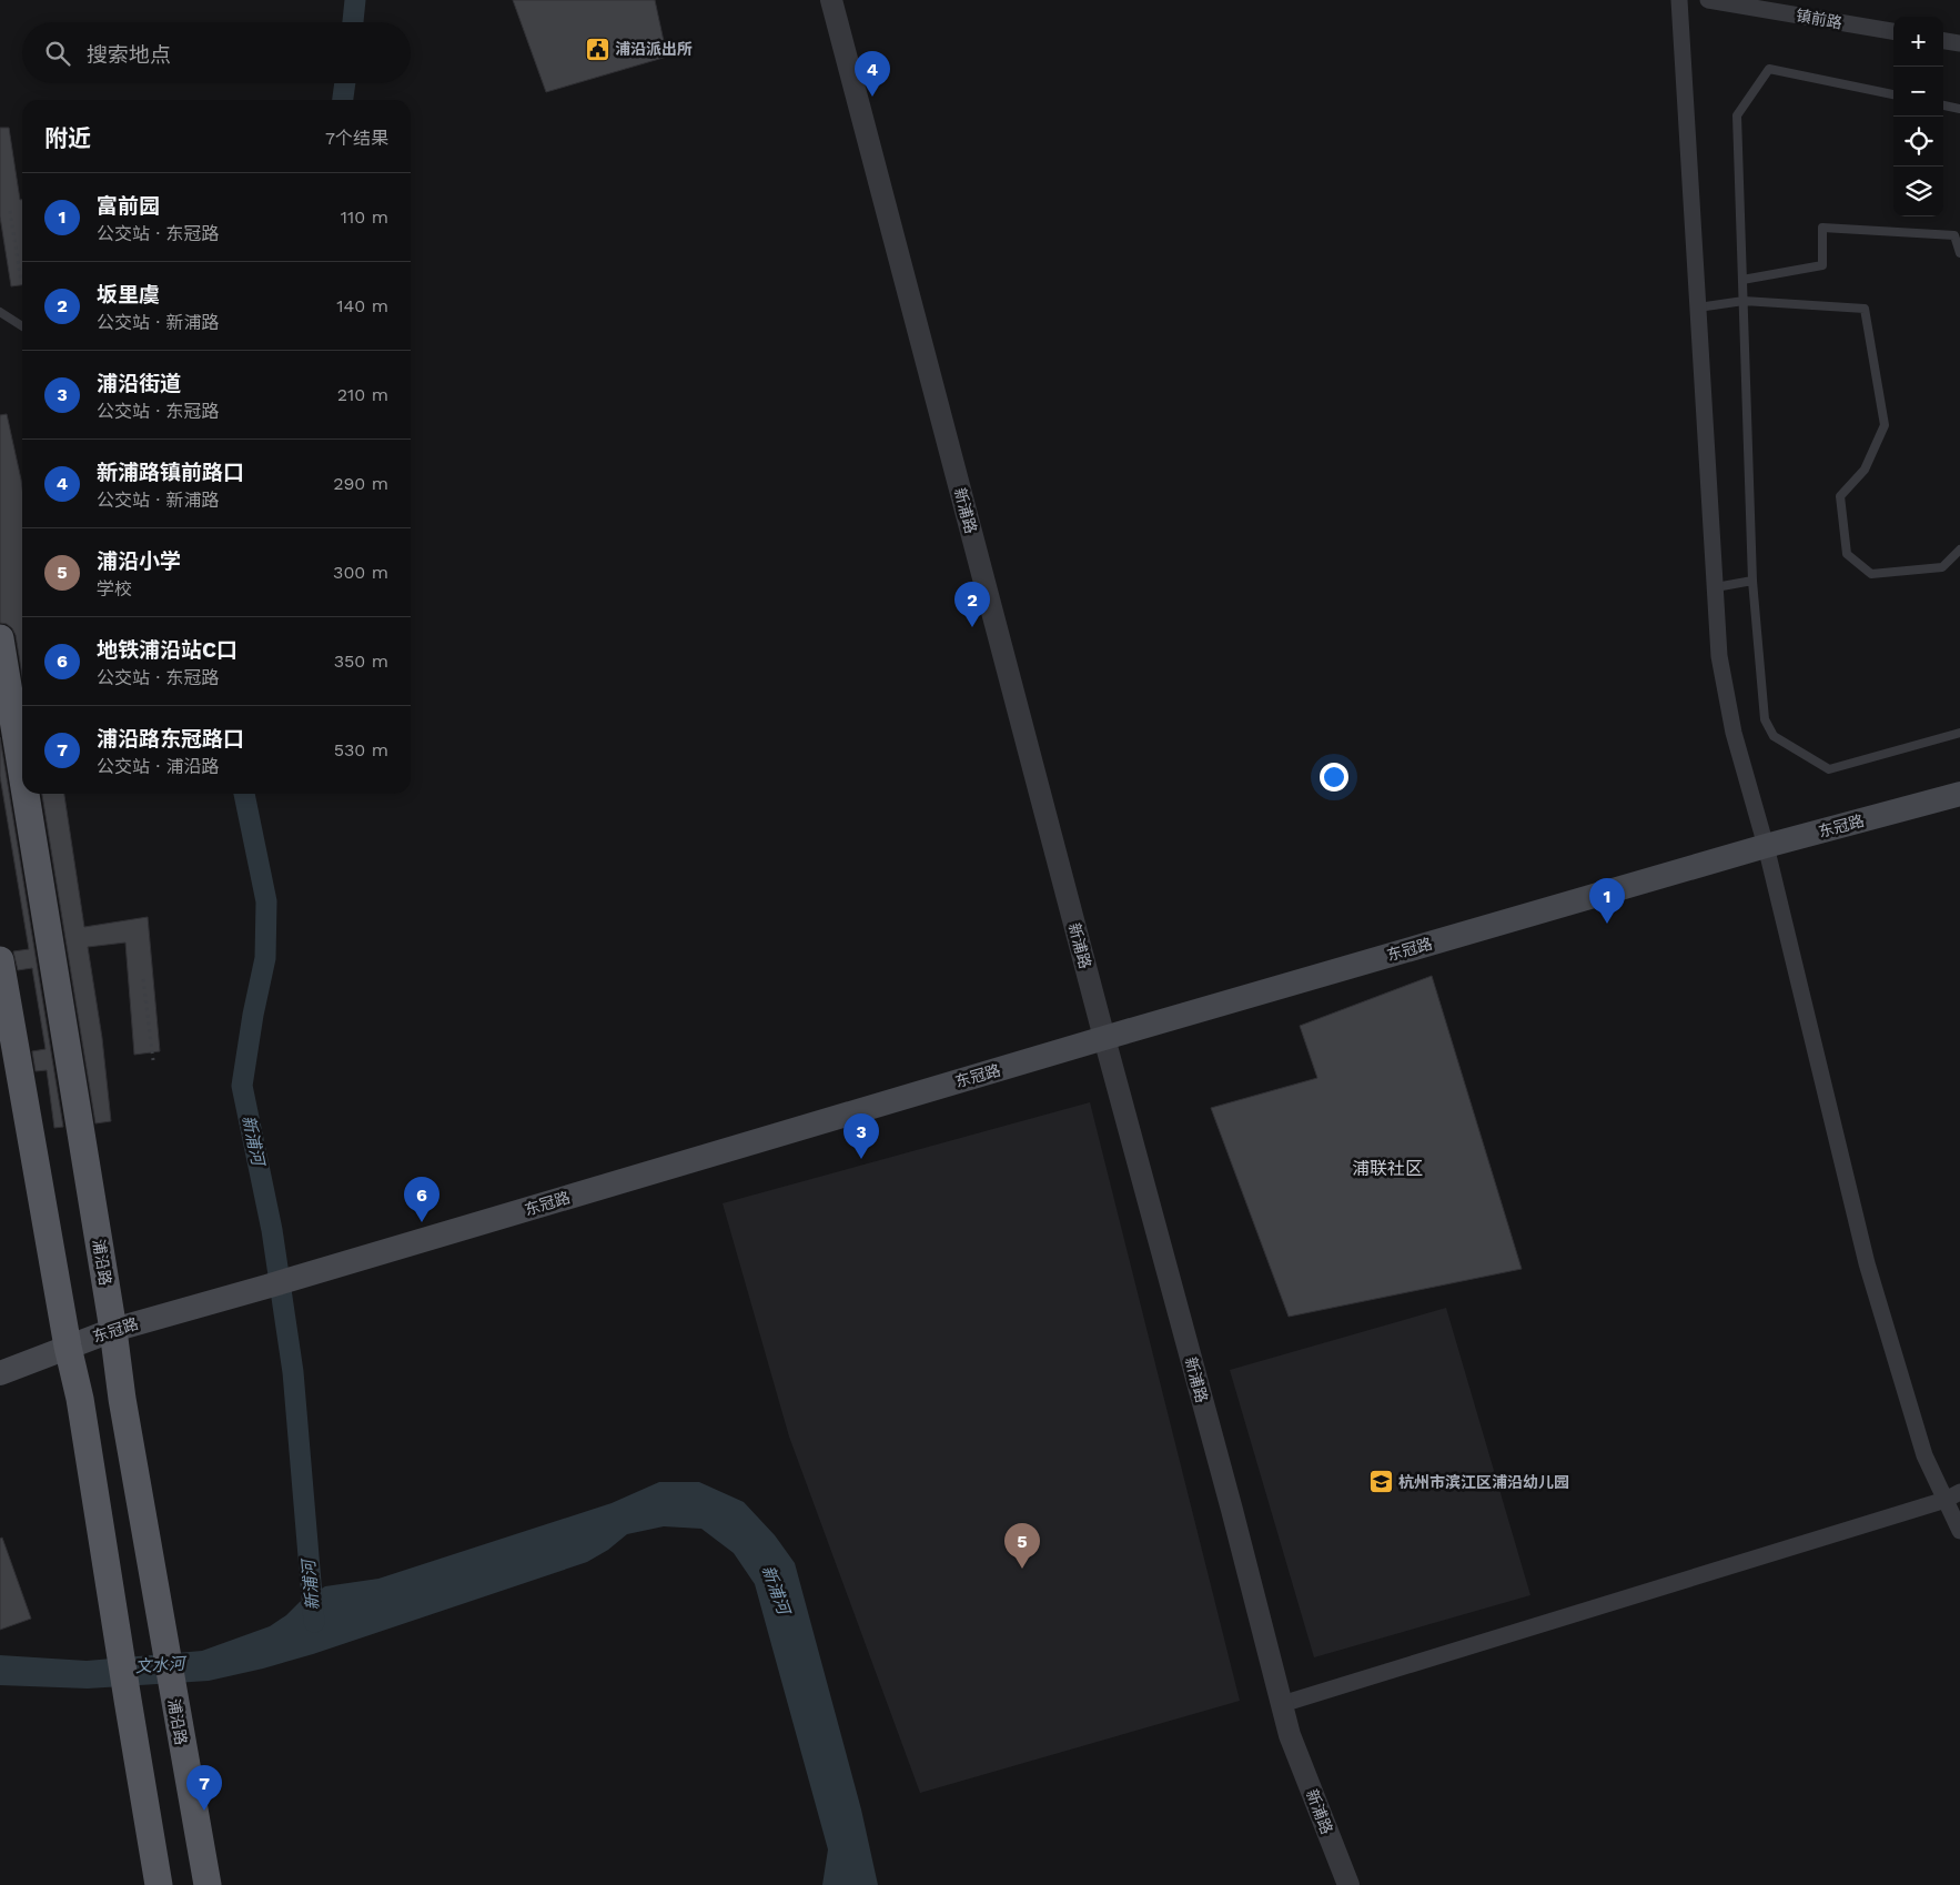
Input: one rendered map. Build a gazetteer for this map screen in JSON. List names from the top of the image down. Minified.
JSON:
{"streets":{"main road":["东冠路","浦沿路"],"street":["镇前路","新浦路"]},"crossings":[["新浦路","东冠路"],["东冠路","浦沿路"]],"districts":["浦联社区"],"water":["新浦河","文水河"],"places":{"public building":["浦沿派出所"],"school or university":["杭州市滨江区浦沿幼儿园"]},"page":{"map_buttons":["+","−"],"search":"搜索地点","pins":["4","2","1","3","6","5","7"],"heading":["附近","7个结果"],"list":[{"mark":"1","name":"富前园","note":"公交站 · 东冠路","value":"110 m"},{"mark":"2","name":"坂里虞","note":"公交站 · 新浦路","value":"140 m"},{"mark":"3","name":"浦沿街道","note":"公交站 · 东冠路","value":"210 m"},{"mark":"4","name":"新浦路镇前路口","note":"公交站 · 新浦路","value":"290 m"},{"mark":"5","name":"浦沿小学","note":"学校","value":"300 m"},{"mark":"6","name":"地铁浦沿站C口","note":"公交站 · 东冠路","value":"350 m"},{"mark":"7","name":"浦沿路东冠路口","note":"公交站 · 浦沿路","value":"530 m"}]}}
